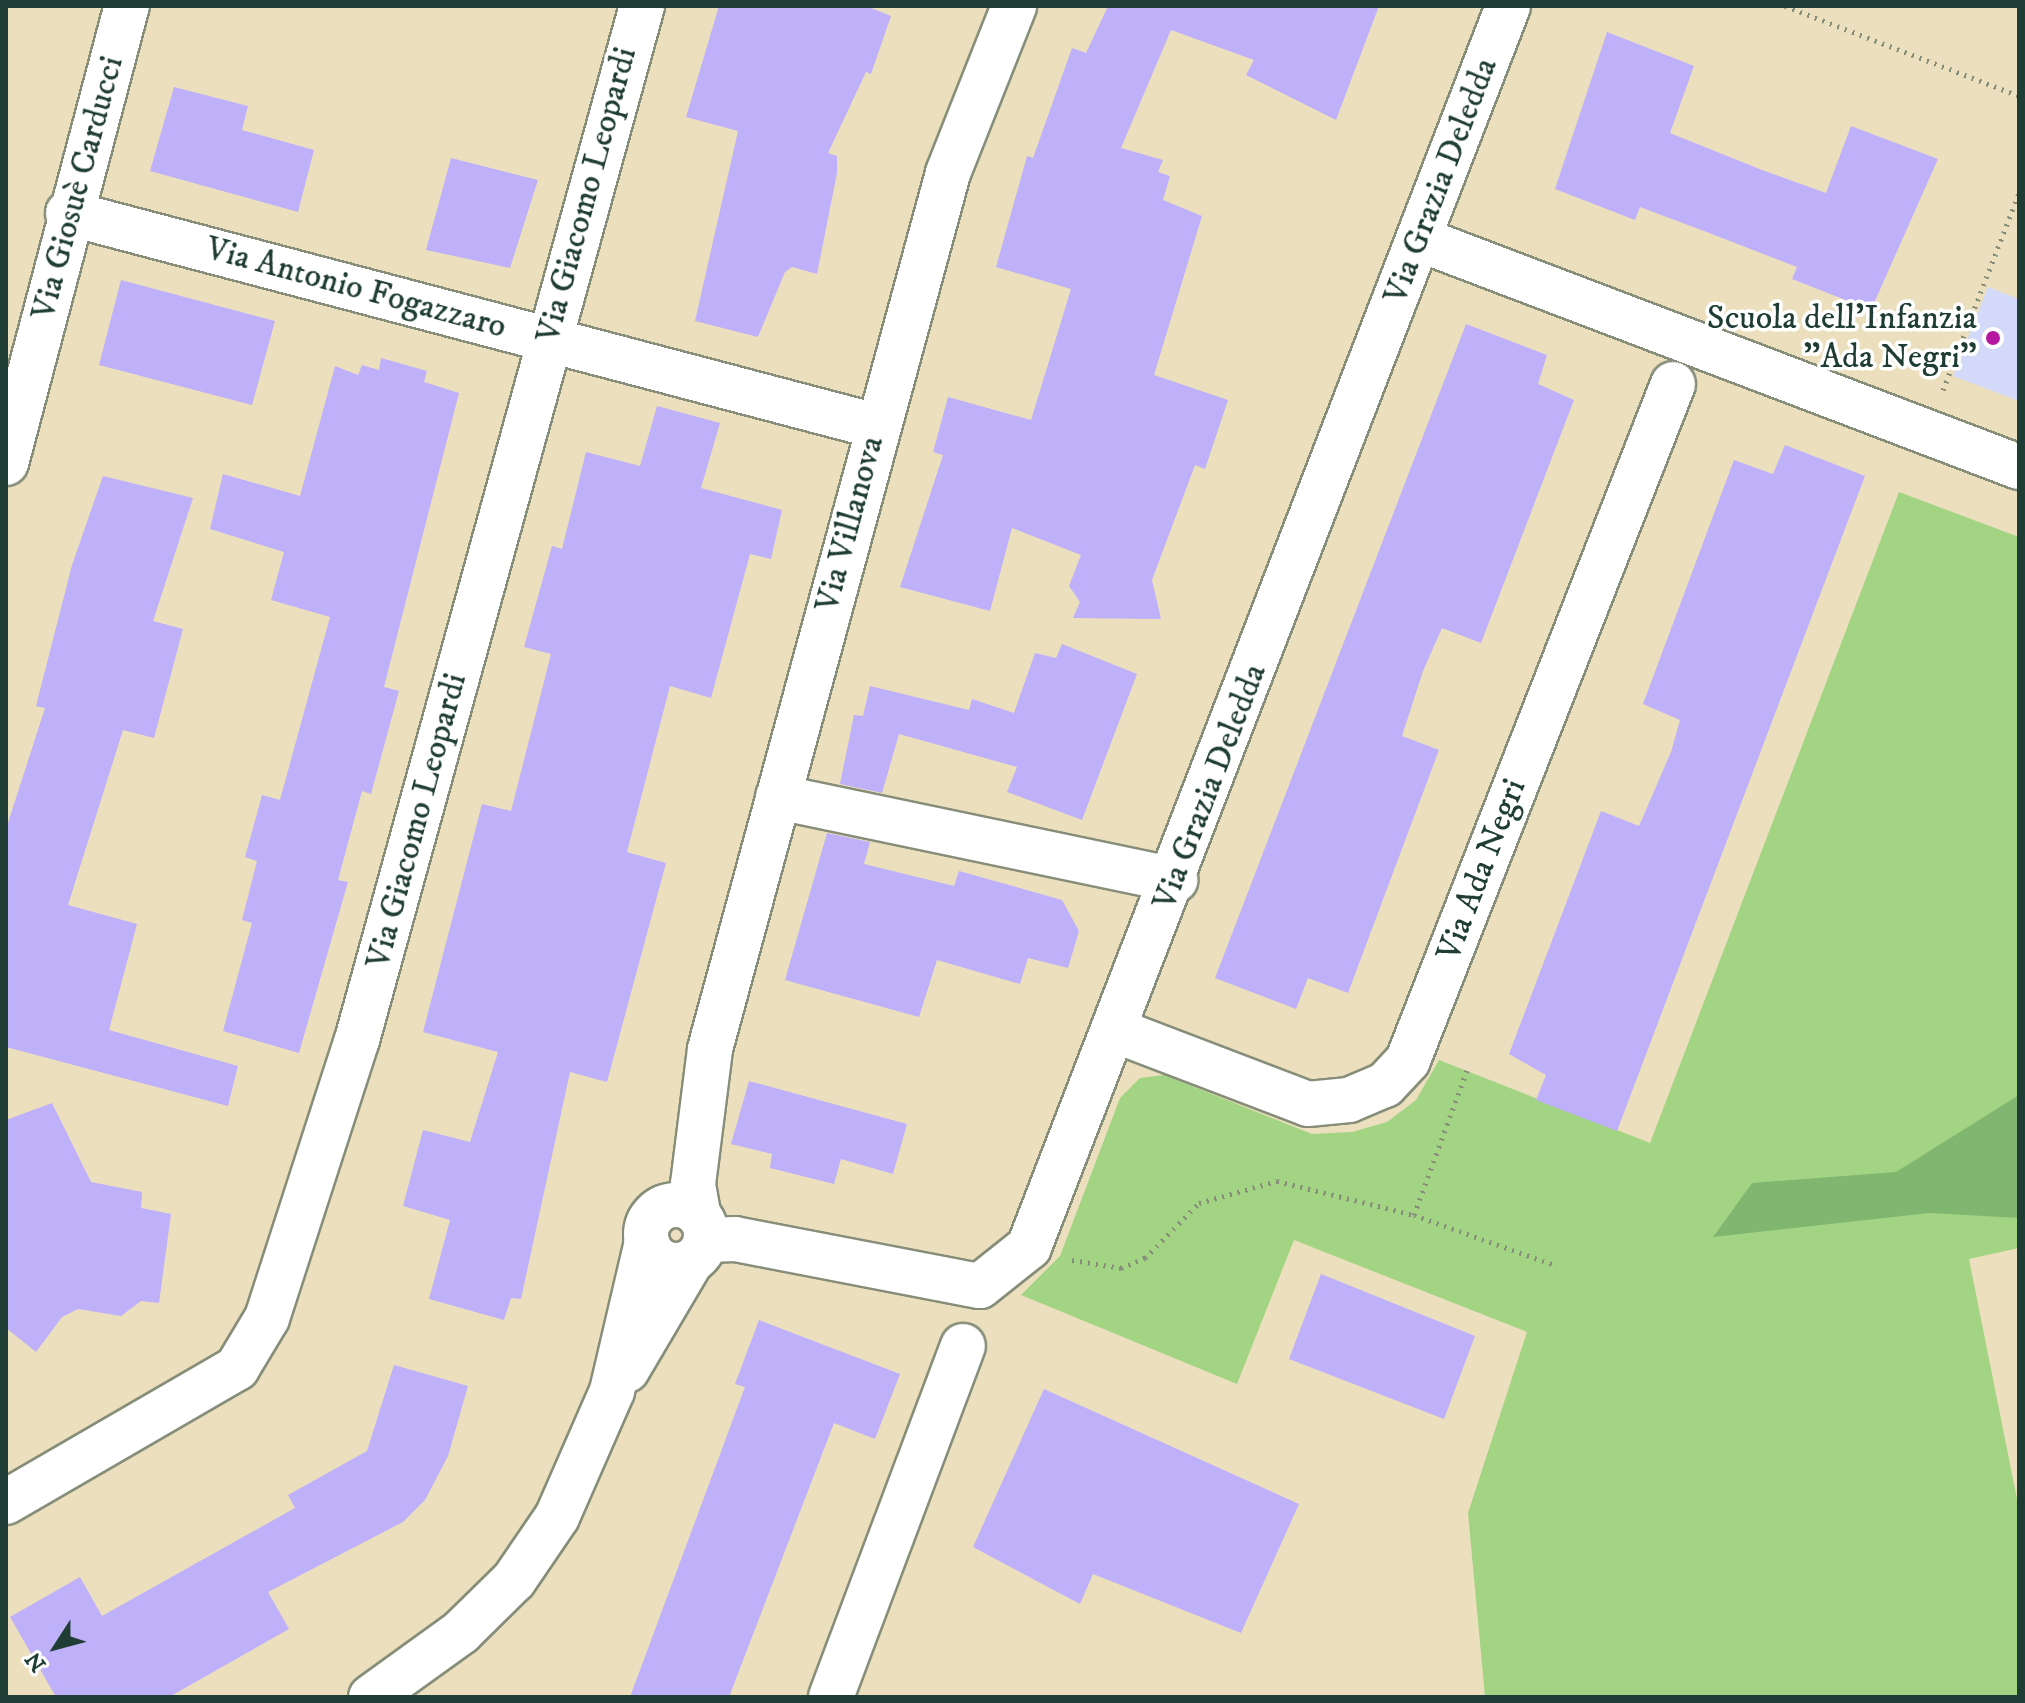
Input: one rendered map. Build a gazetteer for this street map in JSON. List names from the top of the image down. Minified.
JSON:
{"streets":{"street":["Via Grazia Deledda","Via Giosuè Carducci","Via Giacomo Leopardi","Via Antonio Fogazzaro","Via Villanova","Via Ada Negri"]},"crossings":[["Via Grazia Deledda","Via Villanova"],["Via Grazia Deledda","Via Ada Negri"],["Via Giosuè Carducci","Via Antonio Fogazzaro"],["Via Giacomo Leopardi","Via Antonio Fogazzaro"],["Via Antonio Fogazzaro","Via Villanova"]],"places":["Scuola dell’Infanzia \"Ada Negri\""],"north":"bottom left"}
